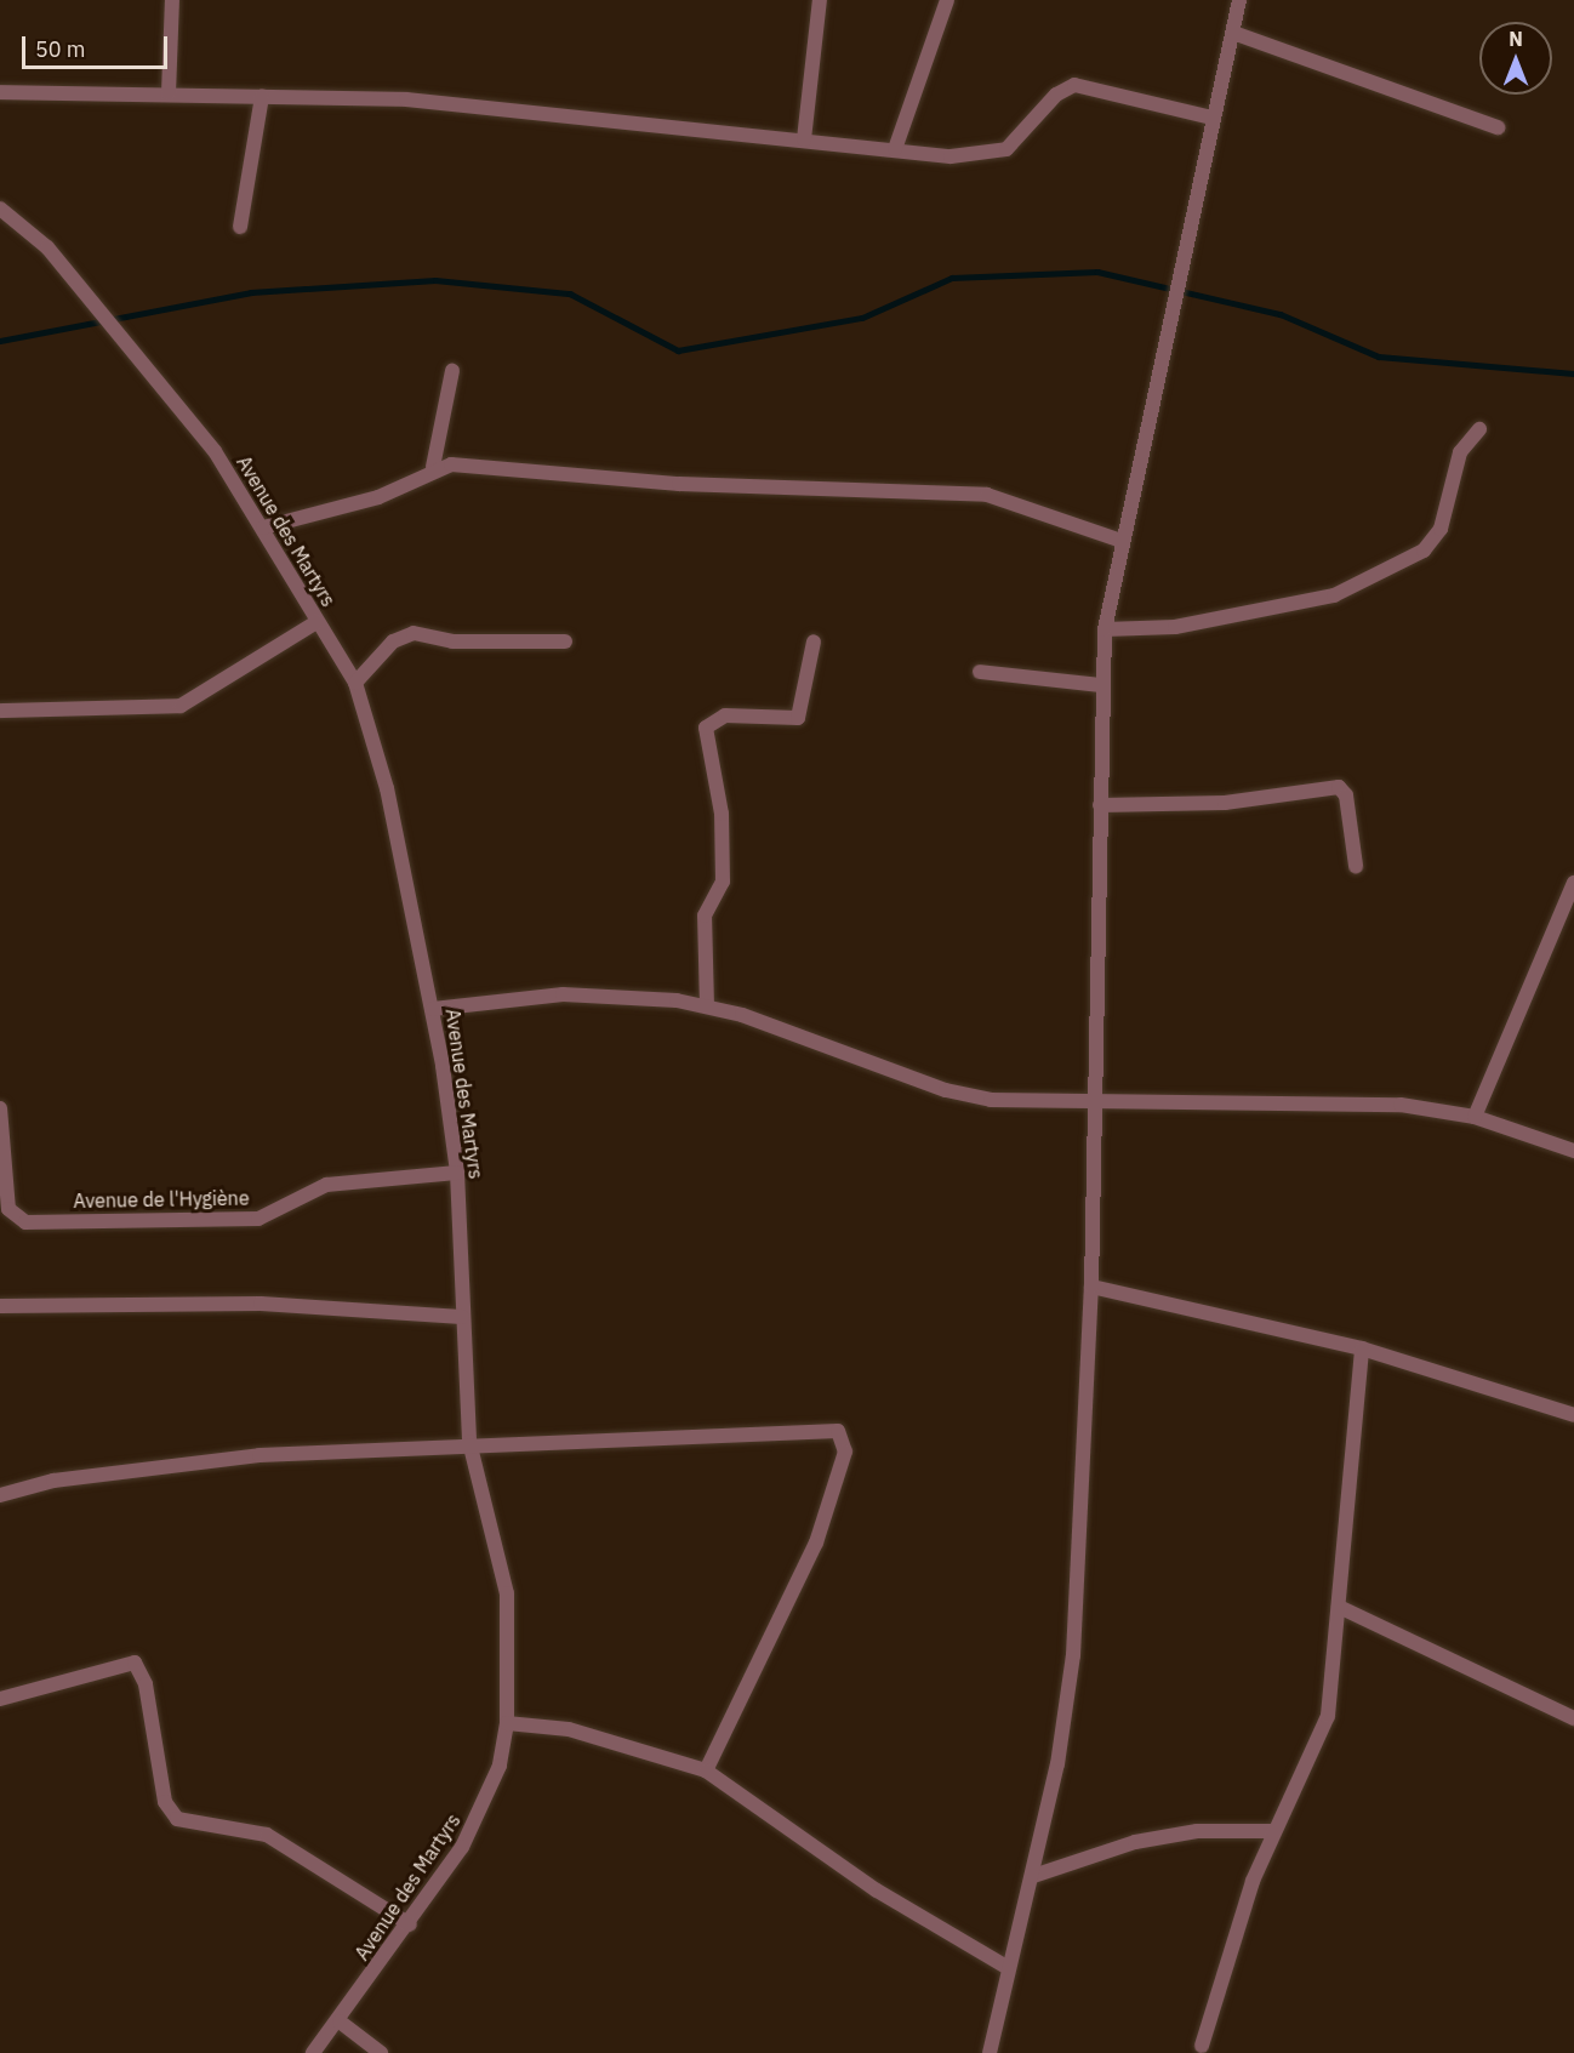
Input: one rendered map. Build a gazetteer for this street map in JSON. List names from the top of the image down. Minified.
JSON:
{"streets":{"street":["Avenue des Martyrs","Avenue de l'Hygiène"]},"crossings":[["Avenue des Martyrs","Avenue de l'Hygiène"]],"scale_bar":"50 m","north":"top"}
